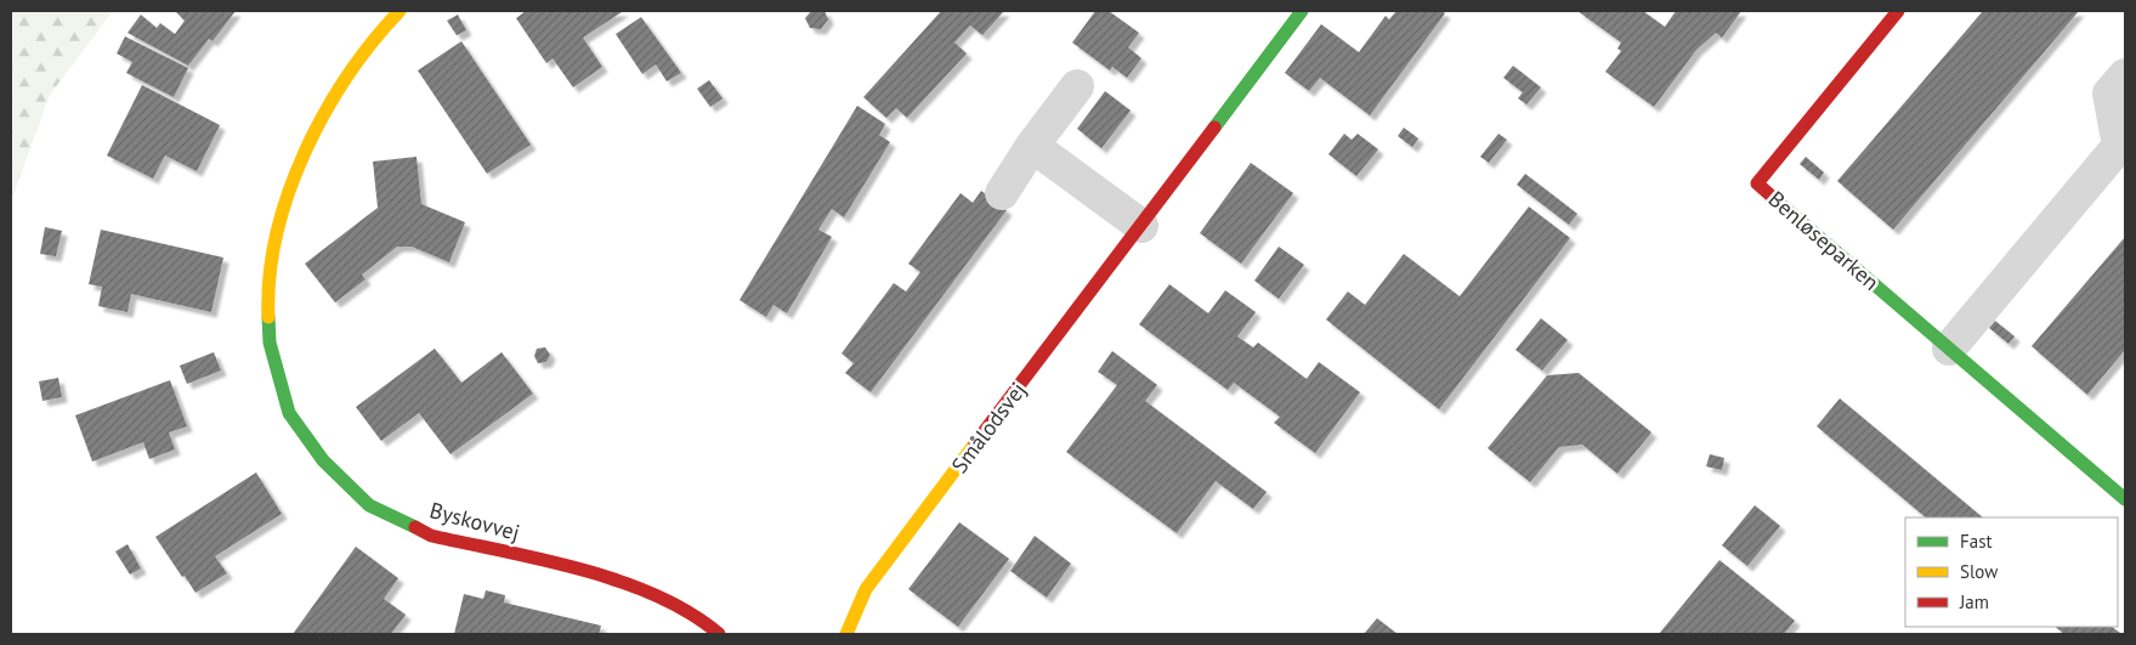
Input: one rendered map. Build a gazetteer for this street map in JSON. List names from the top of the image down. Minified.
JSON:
{"streets":{"street":["Benløseparken","Smålodsvej","Byskovvej"]},"legend":["Fast","Slow","Jam"]}
